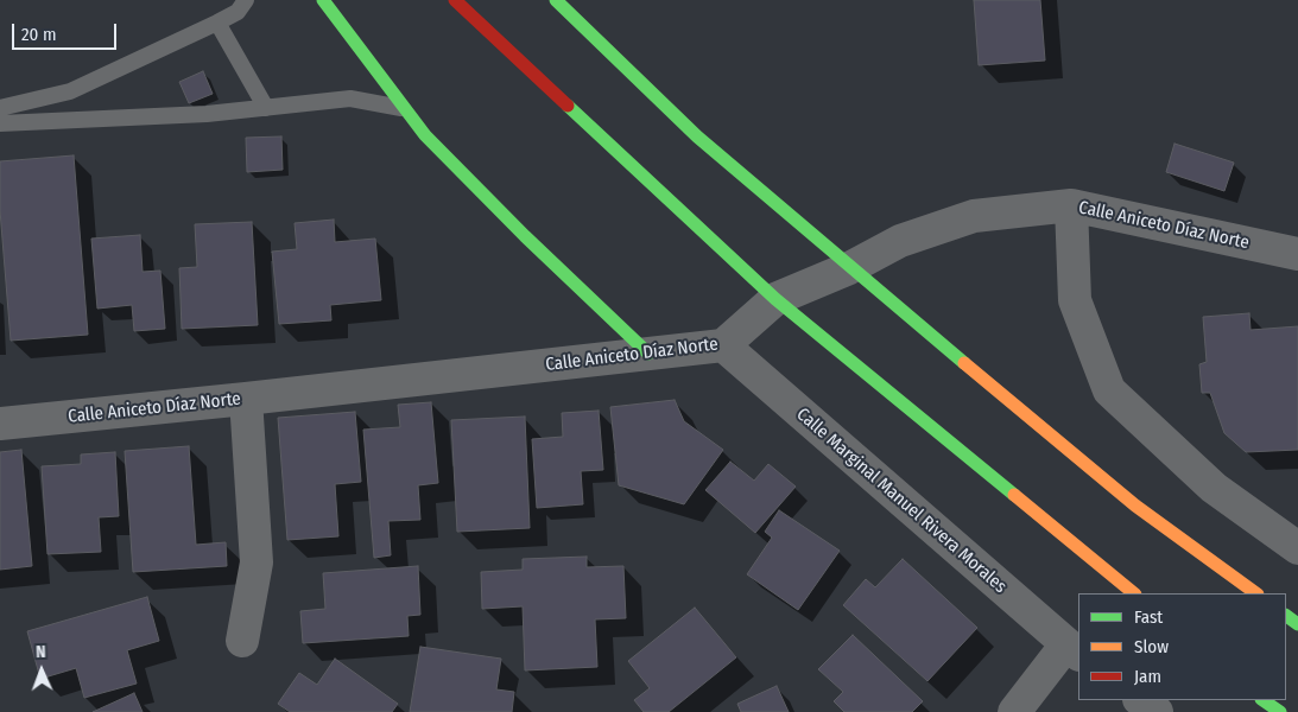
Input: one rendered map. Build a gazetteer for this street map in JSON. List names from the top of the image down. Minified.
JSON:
{"streets":{"street":["Calle Aniceto Díaz Norte","Calle Marginal Manuel Rivera Morales"]},"crossings":[["Calle Aniceto Díaz Norte","Calle Marginal Manuel Rivera Morales"]],"legend":["Fast","Slow","Jam"],"scale_bar":"20 m","north":"top"}
